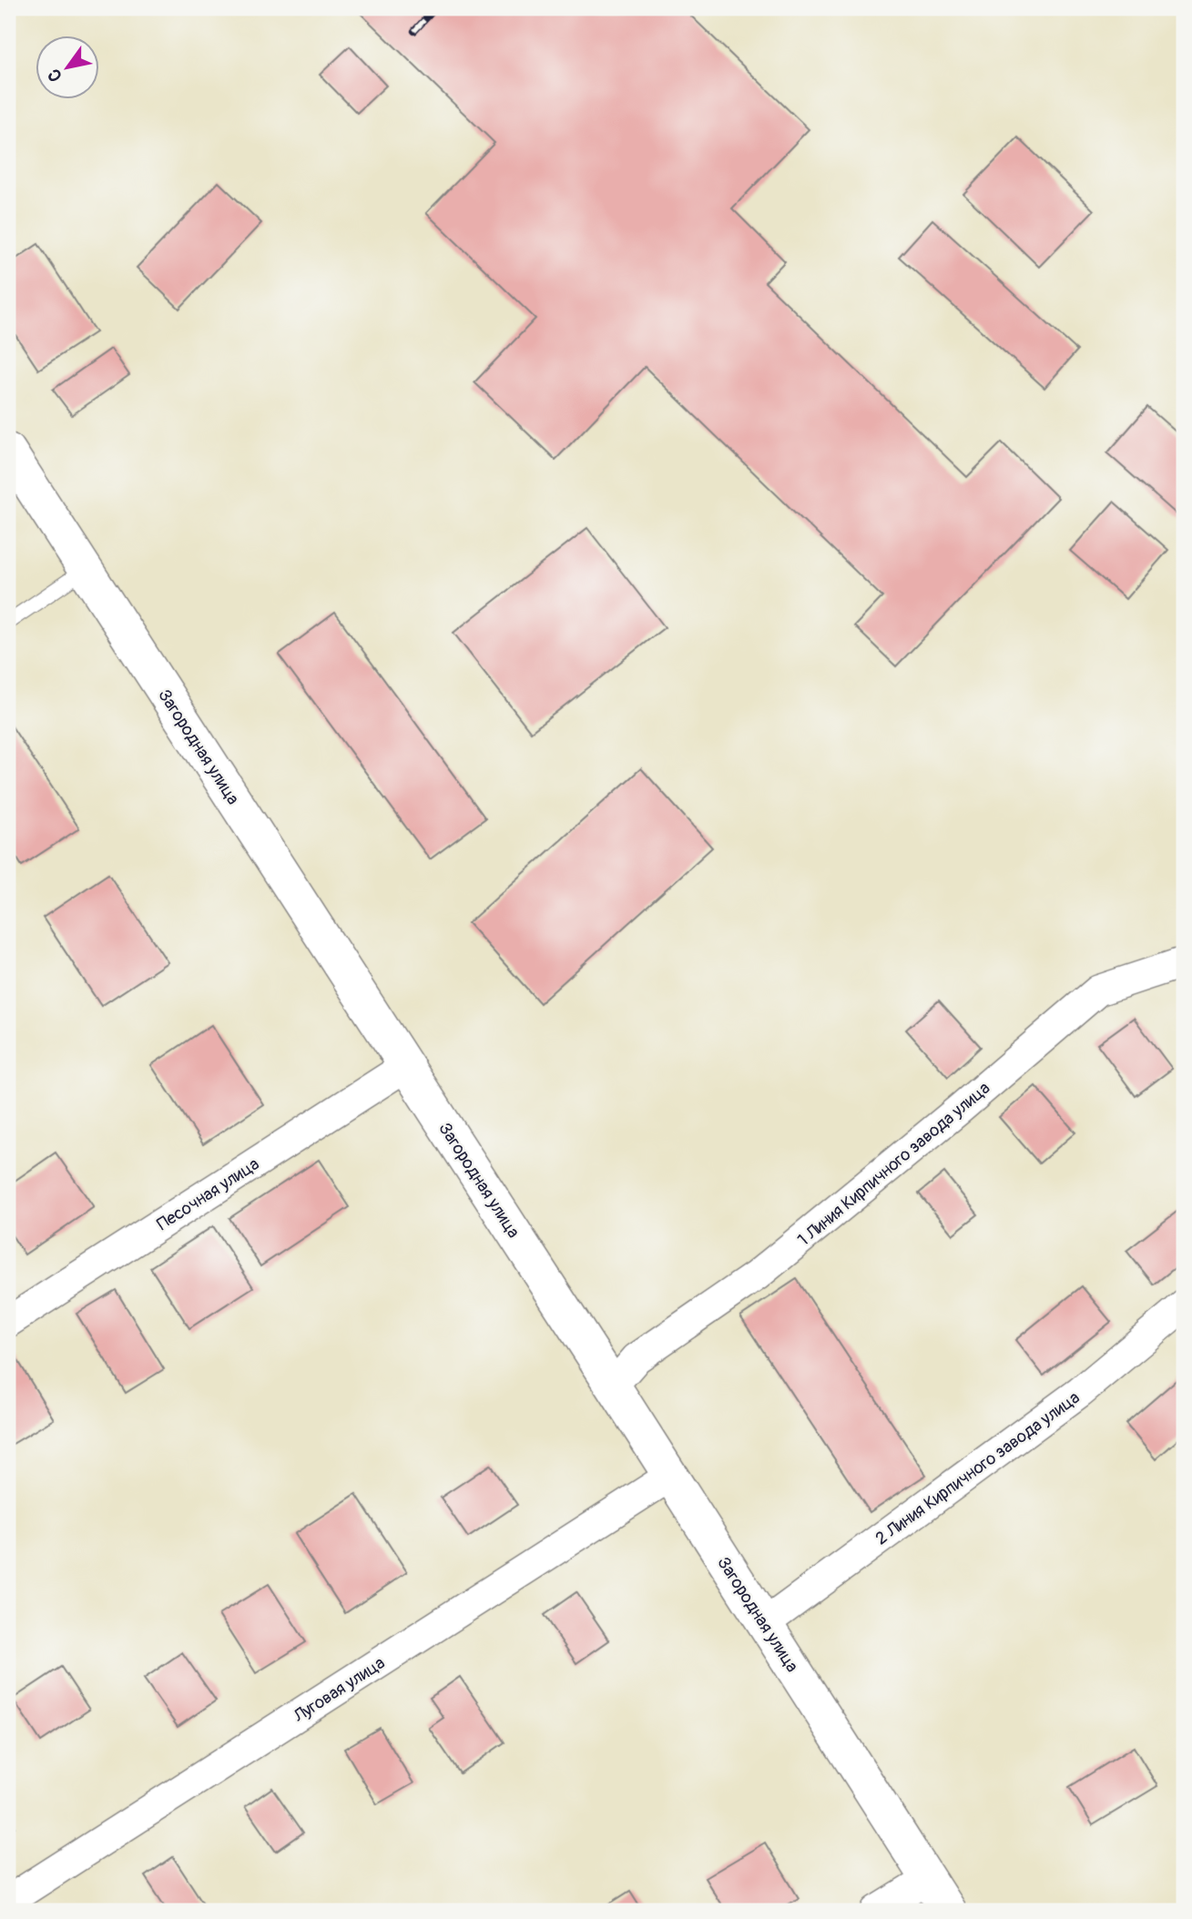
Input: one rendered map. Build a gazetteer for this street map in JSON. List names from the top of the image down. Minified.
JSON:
{"streets":{"street":["Загородная улица","1 Линия Кирпичного завода улица","Песочная улица","2 Линия Кирпичного завода улица","Луговая улица"]},"crossings":[["Загородная улица","1 Линия Кирпичного завода улица"],["Загородная улица","Песочная улица"],["Загородная улица","2 Линия Кирпичного завода улица"],["Загородная улица","Луговая улица"]],"north":"bottom left"}
